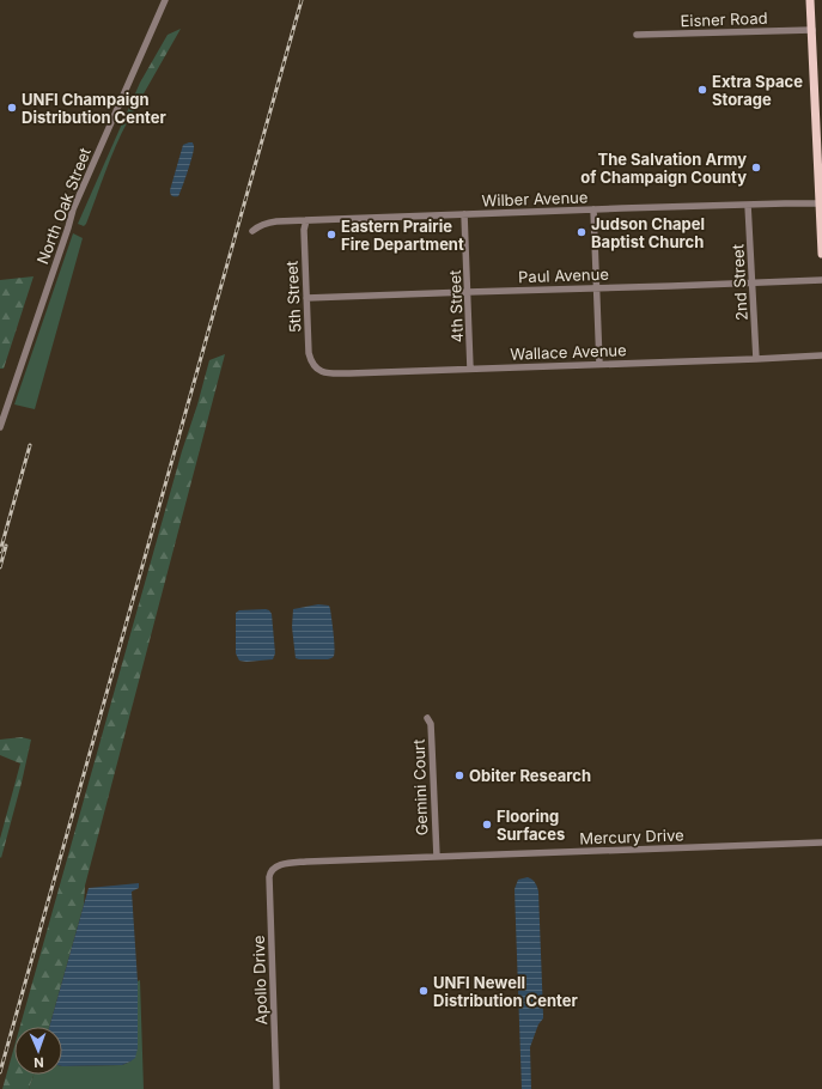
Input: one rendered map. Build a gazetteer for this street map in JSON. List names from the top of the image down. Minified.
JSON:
{"streets":{"street":["Eisner Road","Wilber Avenue","North Oak Street","Paul Avenue","2nd Street","5th Street","4th Street","Wallace Avenue","Gemini Court","Mercury Drive","Apollo Drive"]},"crossings":[["Wilber Avenue","2nd Street"],["Wilber Avenue","5th Street"],["Wilber Avenue","4th Street"],["Paul Avenue","2nd Street"],["Paul Avenue","5th Street"],["Paul Avenue","4th Street"],["2nd Street","Wallace Avenue"],["5th Street","Wallace Avenue"],["4th Street","Wallace Avenue"],["Gemini Court","Mercury Drive"],["Mercury Drive","Apollo Drive"]],"places":["Extra Space Storage","UNFI Champaign Distribution Center","The Salvation Army of Champaign County","Judson Chapel Baptist Church","Eastern Prairie Fire Department","Obiter Research","Flooring Surfaces","UNFI Newell Distribution Center"],"north":"bottom"}
